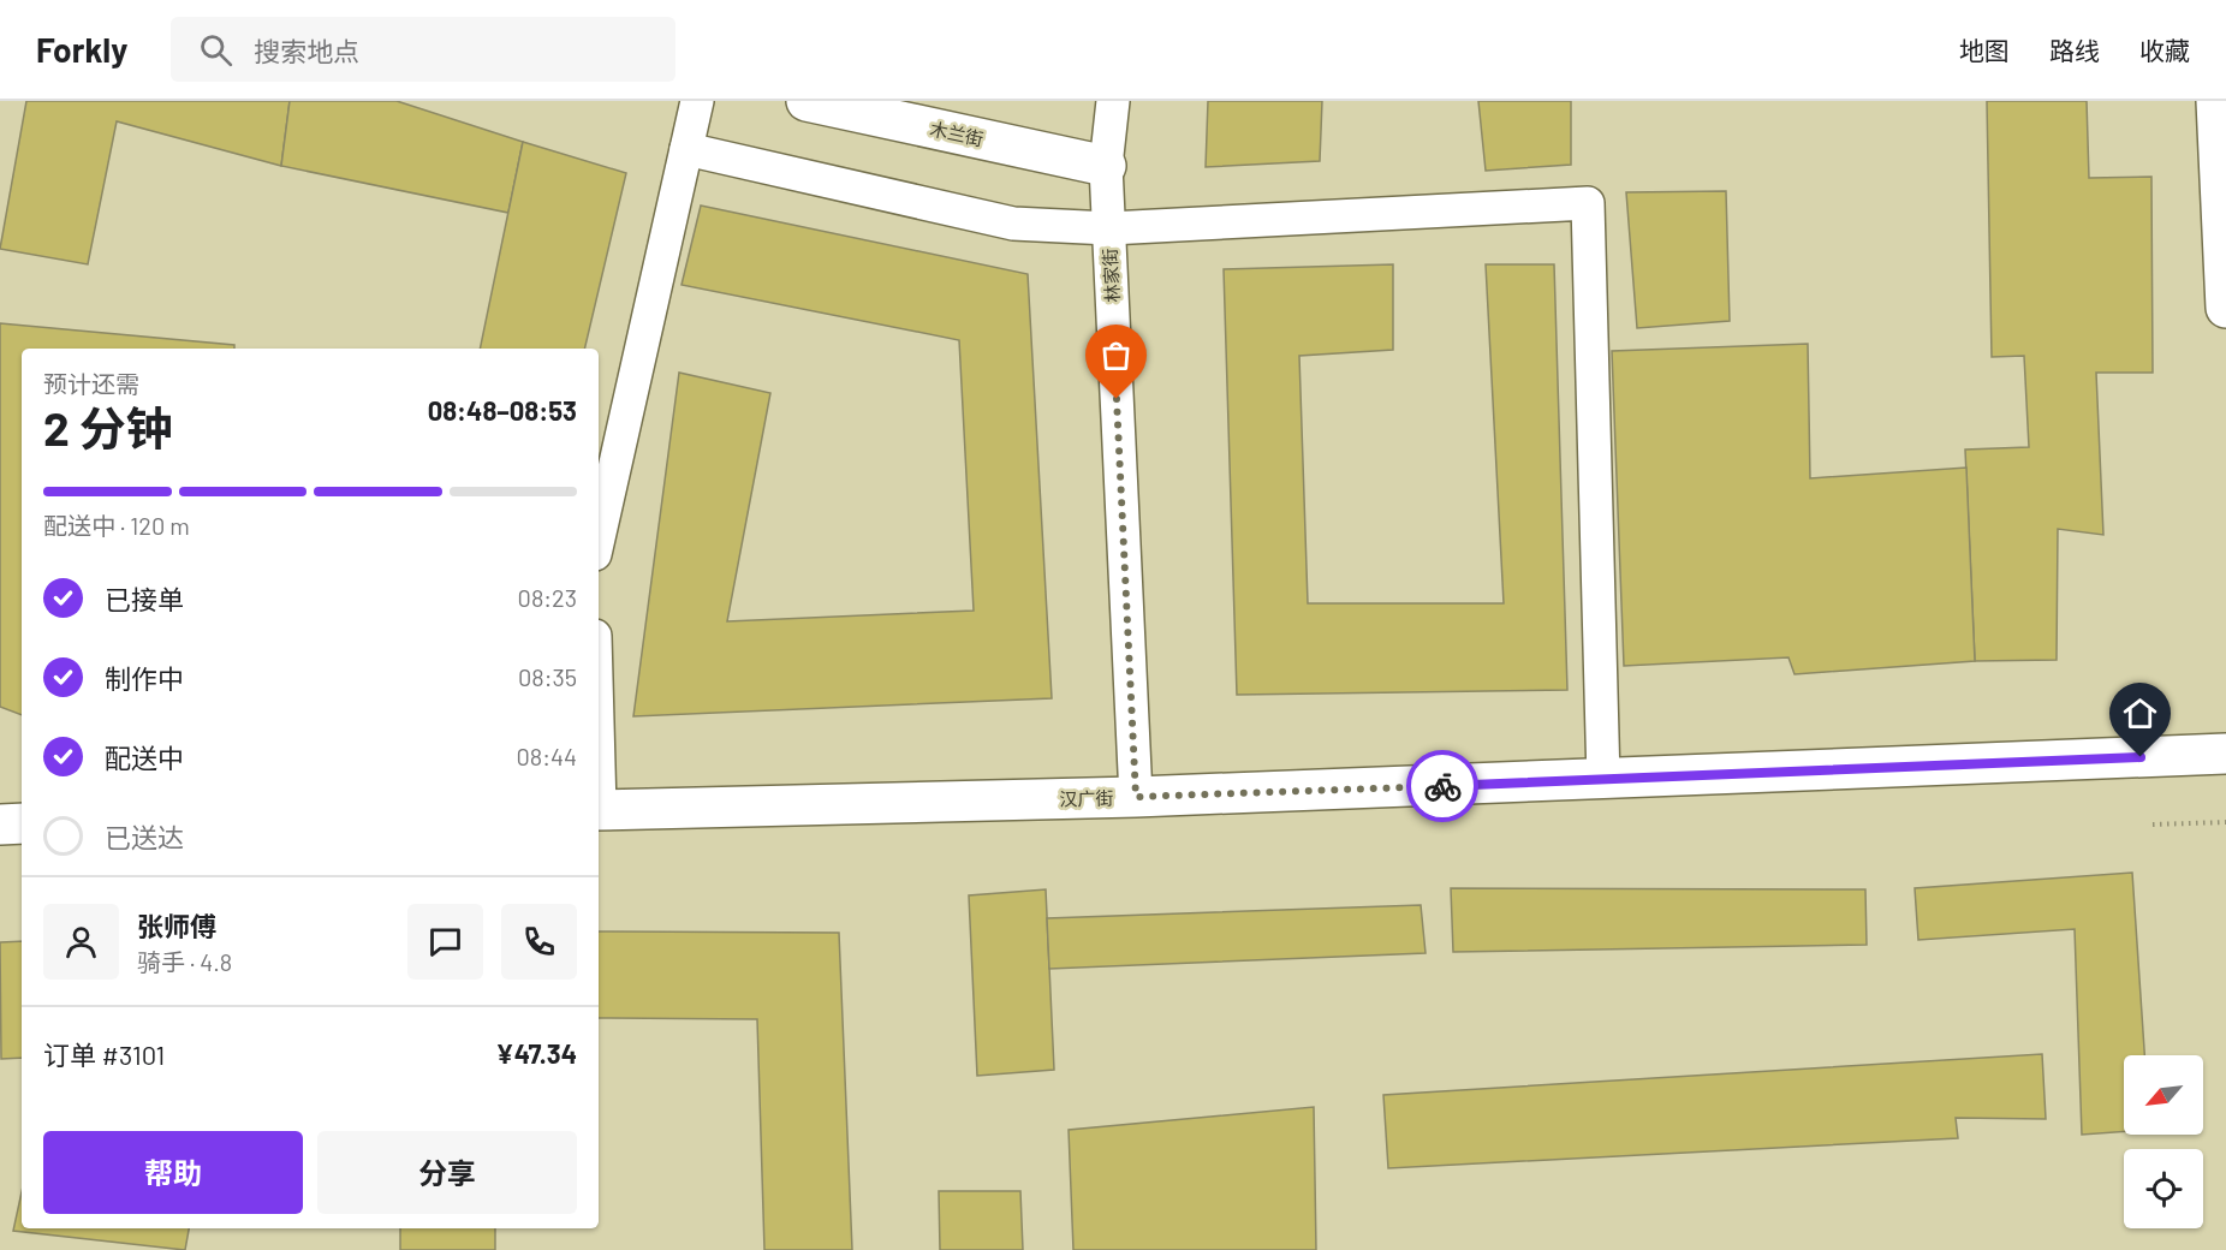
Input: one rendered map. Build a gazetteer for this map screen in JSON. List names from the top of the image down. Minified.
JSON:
{"streets":{"main road":["木兰街","汉广街"],"street":["林家街"]},"crossings":[["木兰街","林家街"],["林家街","汉广街"]],"north":"bottom left","page":{"header":"Forkly","search":"搜索地点","nav":["地图","路线","收藏"],"heading":["2 分钟","预计还需","08:48–08:53"],"panel":["张师傅","骑手 · 4.8","订单 #3101","¥47.34"],"bar":"配送中 · 120 m","list":[["已接单","08:23"],["制作中","08:35"],["配送中","08:44"],"已送达"],"buttons":["帮助","分享"]}}
